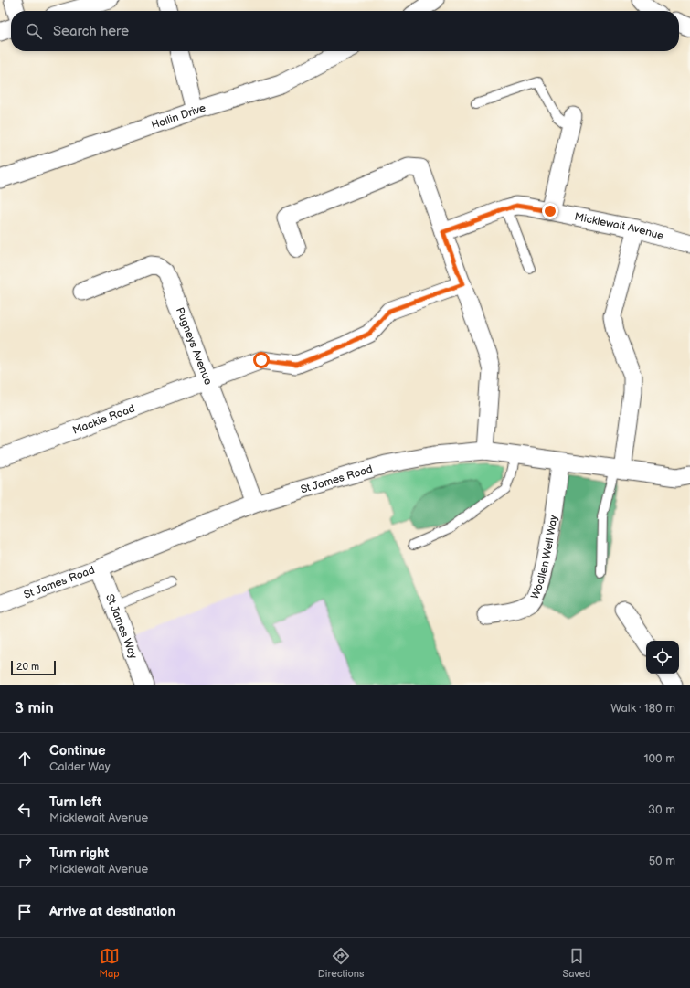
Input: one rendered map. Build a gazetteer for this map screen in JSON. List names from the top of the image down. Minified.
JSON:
{"streets":{"street":["Hollin Drive","Micklewait Avenue","Pugneys Avenue","Mackie Road","St James Road","Woollen Well Way","St James Way"]},"crossings":[["Pugneys Avenue","Mackie Road"],["Pugneys Avenue","St James Road"],["St James Road","Woollen Well Way"],["St James Road","St James Way"]],"scale_bar":"20 m","page":{"search":"Search here","scale":"20 m","heading":["3 min","Walk · 180 m"],"list":[["Continue","Calder Way","100 m"],["Turn left","Micklewait Avenue","30 m"],["Turn right","Micklewait Avenue","50 m"],"Arrive at destination"],"nav":["Map","Directions","Saved"]}}
